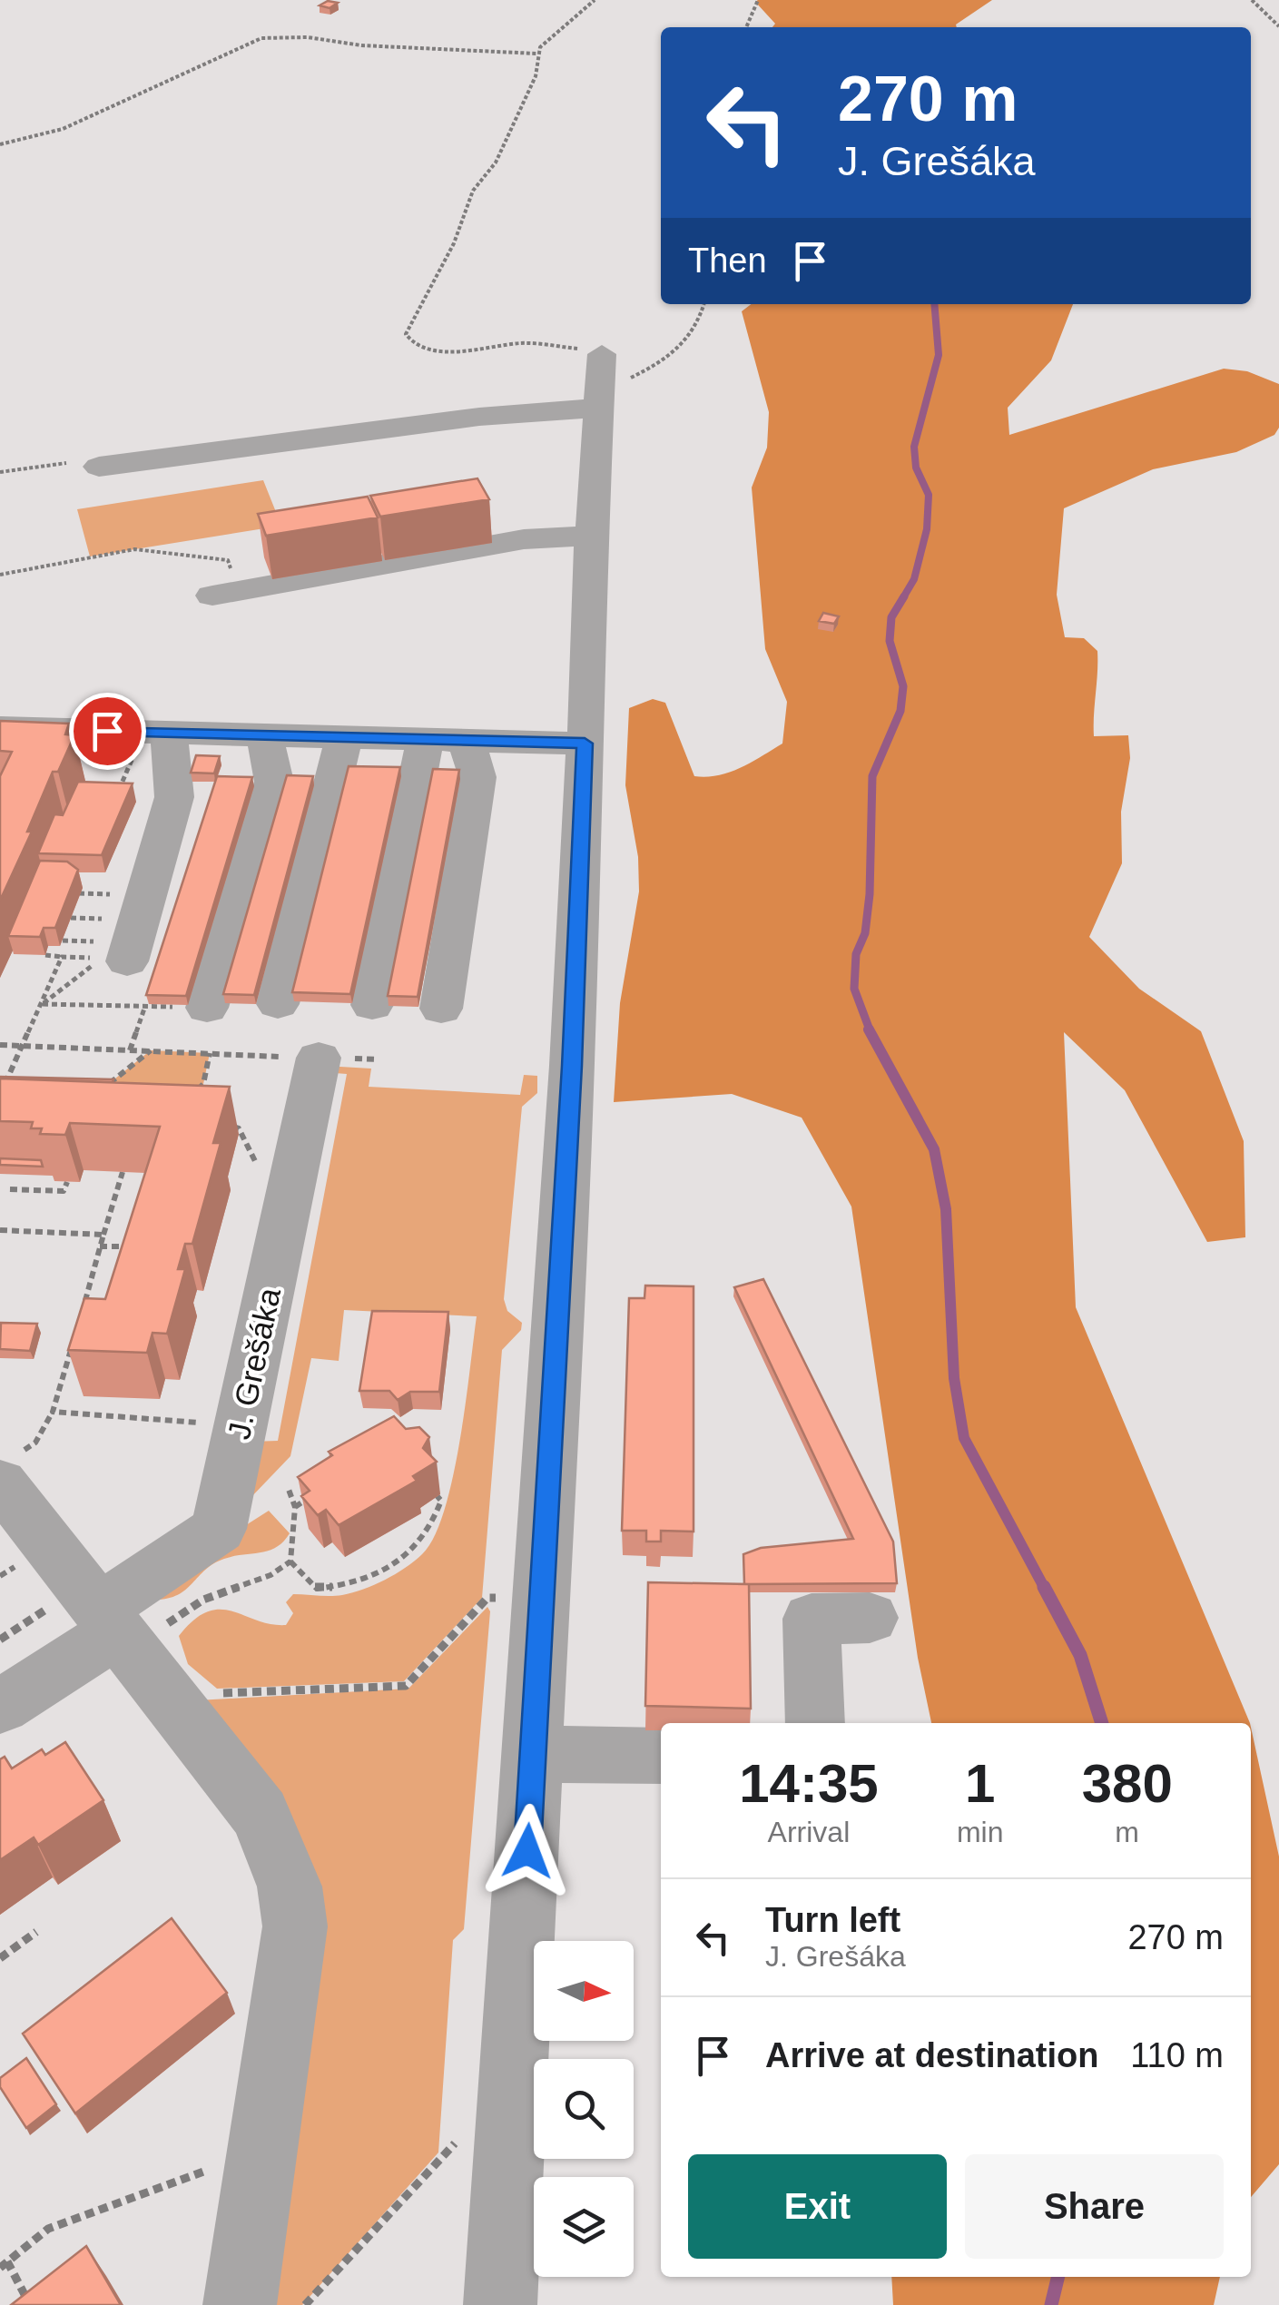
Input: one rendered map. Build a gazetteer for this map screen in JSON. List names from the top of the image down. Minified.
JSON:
{"streets":{"street":["J. Grešáka"]},"north":"right","page":{"turn":["270 m","J. Grešáka"],"then":"Then","eta":["14:35","Arrival","1","min","380","m"],"list":[{"name":"Turn left","note":"J. Grešáka","value":"270 m"},{"name":"Arrive at destination","value":"110 m"}],"buttons":["Exit","Share"]}}
